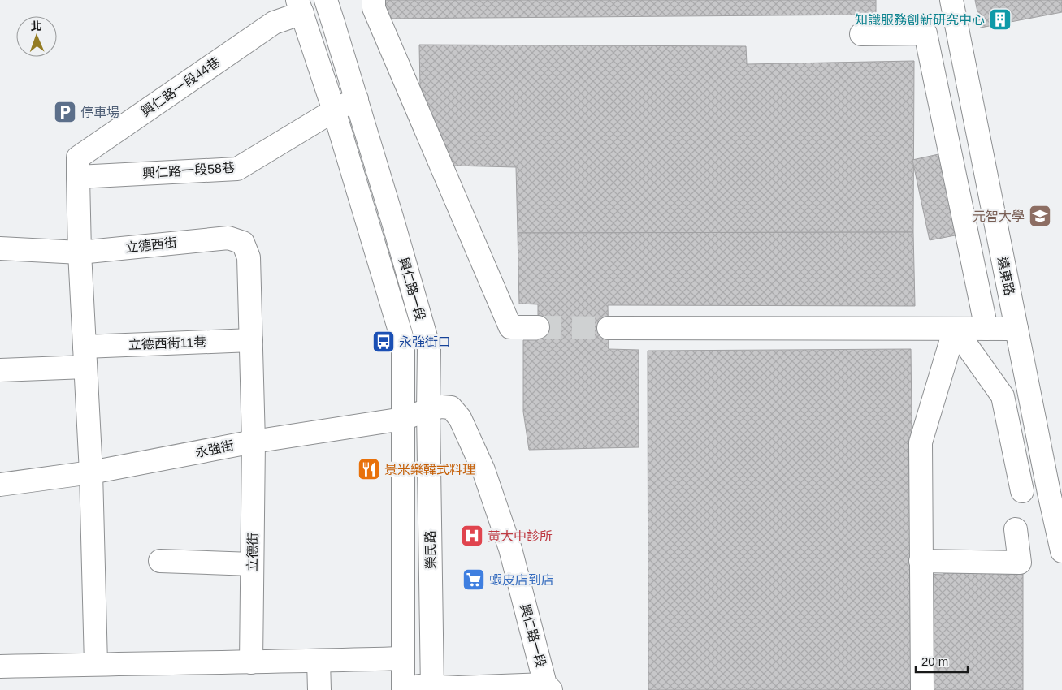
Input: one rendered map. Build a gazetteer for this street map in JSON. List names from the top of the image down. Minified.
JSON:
{"streets":{"street":["興仁路一段44巷","興仁路一段58巷","立德西街","遠東路","興仁路一段","立德西街11巷","永強街","榮民路","立德街"]},"crossings":[["興仁路一段44巷","興仁路一段58巷"],["興仁路一段44巷","興仁路一段"],["興仁路一段58巷","興仁路一段"],["立德西街","立德西街11巷"],["立德西街","永強街"],["立德西街","立德街"],["興仁路一段","永強街"],["興仁路一段","榮民路"],["永強街","榮民路"],["永強街","立德街"]],"places":{"building":["知識服務創新研究中心"],"parking":["停車場"],"school or university":["元智大學"],"bus stop":["永強街口"],"restaurant":["景米樂韓式料理"],"hospital":["黃大中診所"],"supermarket":["蝦皮店到店"]},"scale_bar":"20 m","north":"top"}
